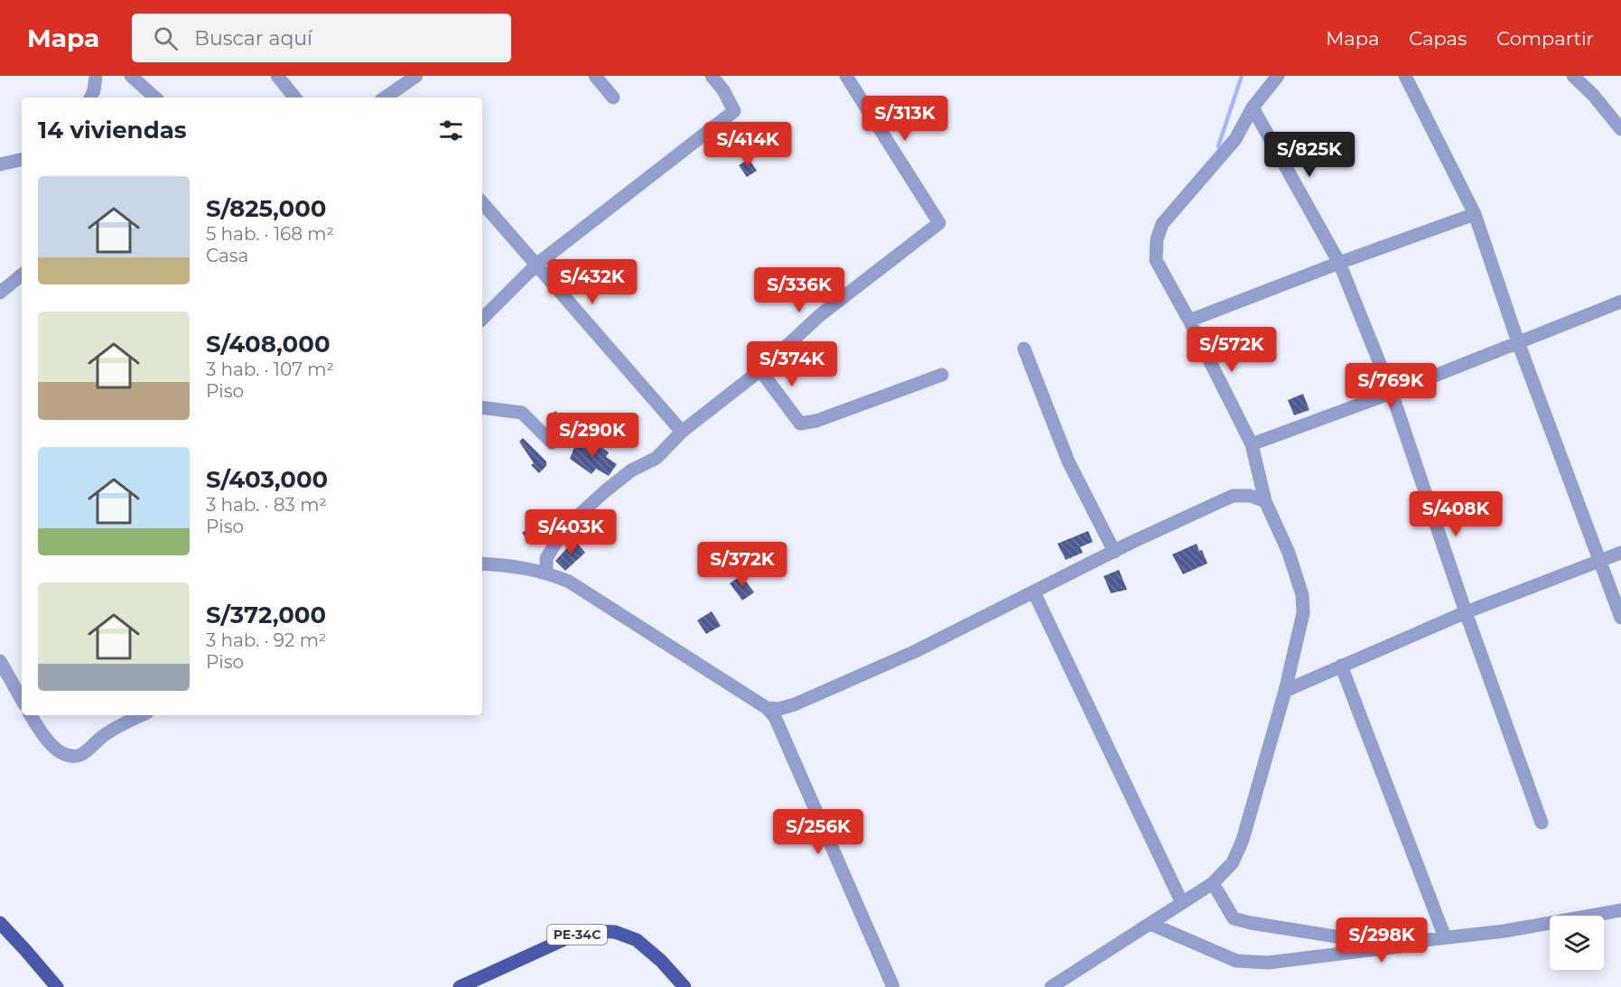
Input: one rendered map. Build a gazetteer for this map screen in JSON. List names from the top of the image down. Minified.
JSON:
{"streets":{"main road":["PE-34C"]},"page":{"header":"Mapa","search":"Buscar aquí","nav":["Mapa","Capas","Compartir"],"price":["S/313K","S/414K","S/825K","S/432K","S/336K","S/572K","S/374K","S/769K","S/290K","S/408K","S/403K","S/372K","S/256K","S/298K"],"heading":"14 viviendas","list":[{"name":"S/825,000","note":"5 hab. · 168 m² · Casa"},{"name":"S/408,000","note":"3 hab. · 107 m² · Piso"},{"name":"S/403,000","note":"3 hab. · 83 m² · Piso"},{"name":"S/372,000","note":"3 hab. · 92 m² · Piso"}]}}
